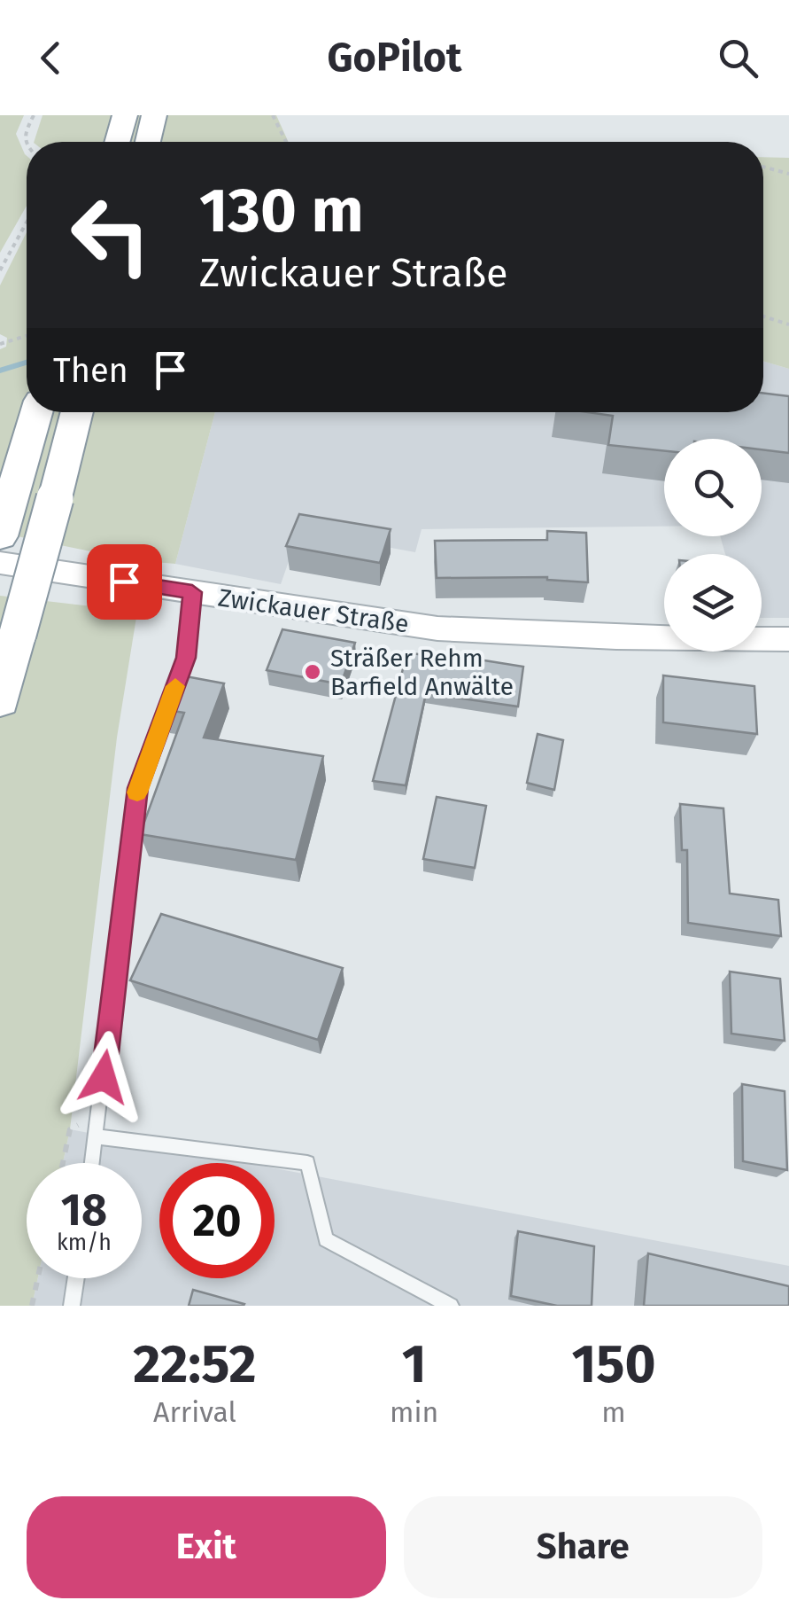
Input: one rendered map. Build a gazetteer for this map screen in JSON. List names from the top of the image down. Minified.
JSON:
{"streets":{"main road":["Zwickauer Straße"]},"places":["Sträßer Rehm Barfield Anwälte"],"page":{"header":"GoPilot","turn":["130 m","Zwickauer Straße"],"then":"Then","speed":"18 km/h","limit":"20","eta":["22:52","Arrival","1","min","150","m"],"buttons":["Exit","Share"]}}
